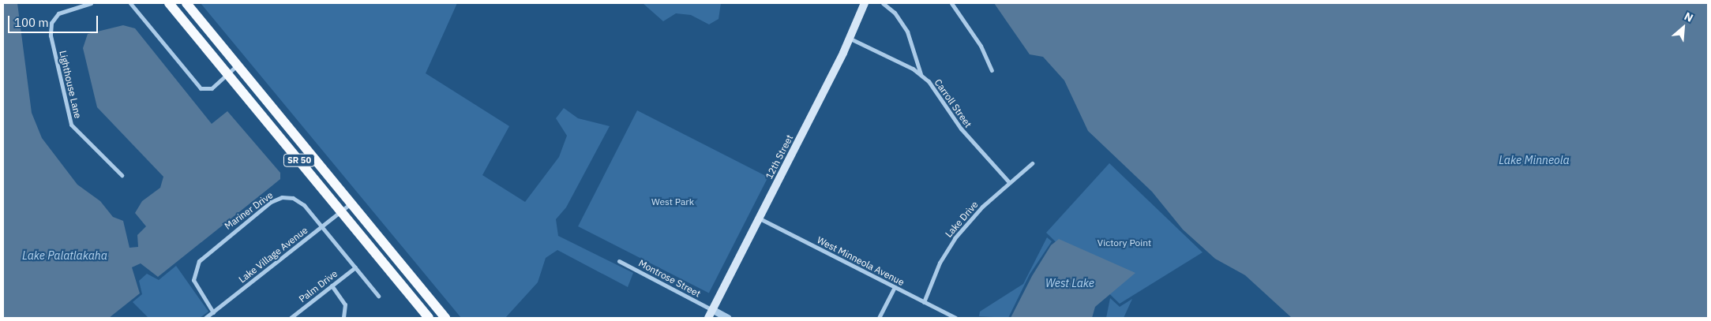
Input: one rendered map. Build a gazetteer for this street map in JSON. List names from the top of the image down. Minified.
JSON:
{"streets":{"highway":["SR 50"],"main road":["12th Street"],"street":["Lighthouse Lane","Carroll Street","Mariner Drive","Lake Drive","Lake Village Avenue","West Minneola Avenue","Montrose Street","Palm Drive"]},"crossings":[["Carroll Street","12th Street"],["Carroll Street","Lake Drive"],["12th Street","West Minneola Avenue"],["12th Street","Montrose Street"],["SR 50","Lake Village Avenue"],["Mariner Drive","Lake Village Avenue"],["Mariner Drive","Palm Drive"],["Lake Drive","West Minneola Avenue"]],"water":["Lake Minneola","Lake Palatlakaha","West Lake"],"parks":["West Park","Victory Point"],"scale_bar":"100 m","north":"top right"}
